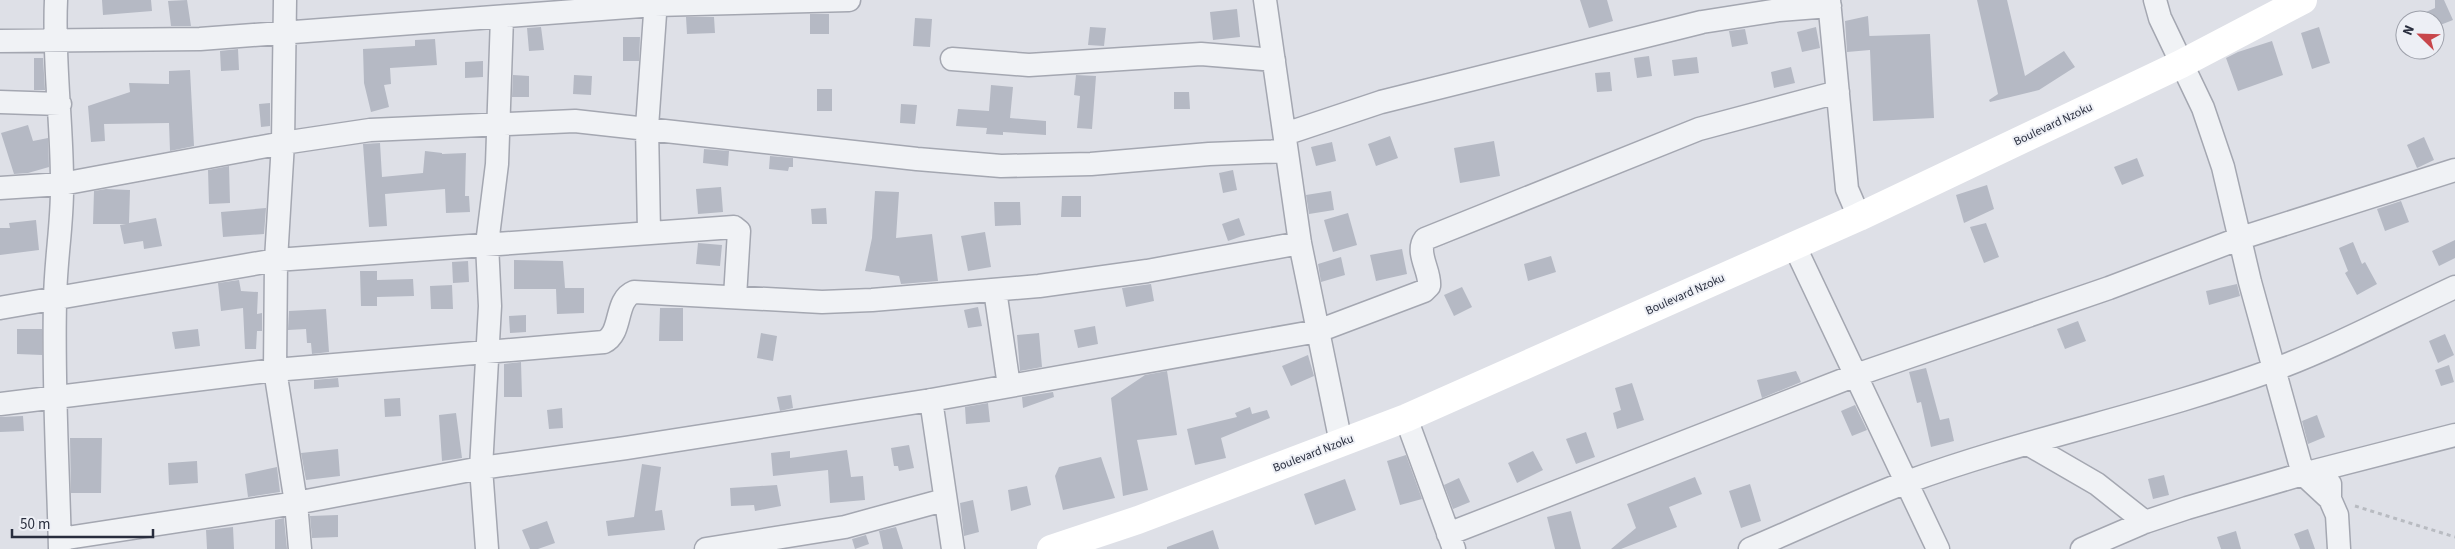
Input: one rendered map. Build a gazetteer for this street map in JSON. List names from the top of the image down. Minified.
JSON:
{"streets":{"street":["Boulevard Nzoku"]},"scale_bar":"50 m","north":"top left"}
